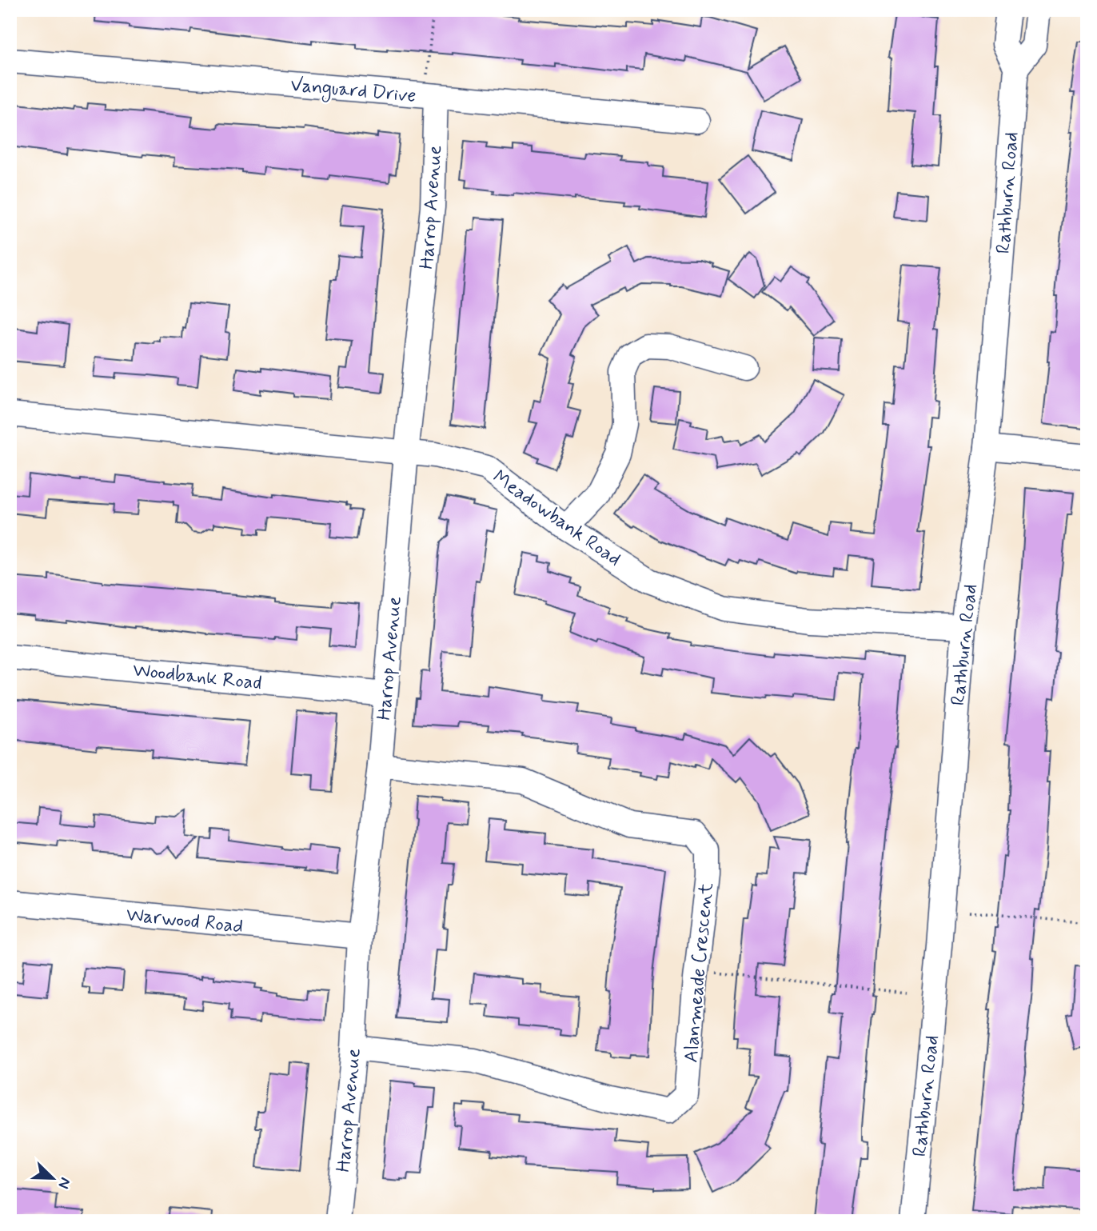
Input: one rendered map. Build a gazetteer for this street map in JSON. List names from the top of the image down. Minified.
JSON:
{"streets":{"street":["Vanguard Drive","Rathburn Road","Harrop Avenue","Meadowbank Road","Woodbank Road","Warwood Road","Alanmeade Crescent"]},"crossings":[["Vanguard Drive","Harrop Avenue"],["Rathburn Road","Meadowbank Road"],["Harrop Avenue","Meadowbank Road"],["Harrop Avenue","Woodbank Road"],["Harrop Avenue","Warwood Road"],["Harrop Avenue","Alanmeade Crescent"]],"north":"bottom right"}
